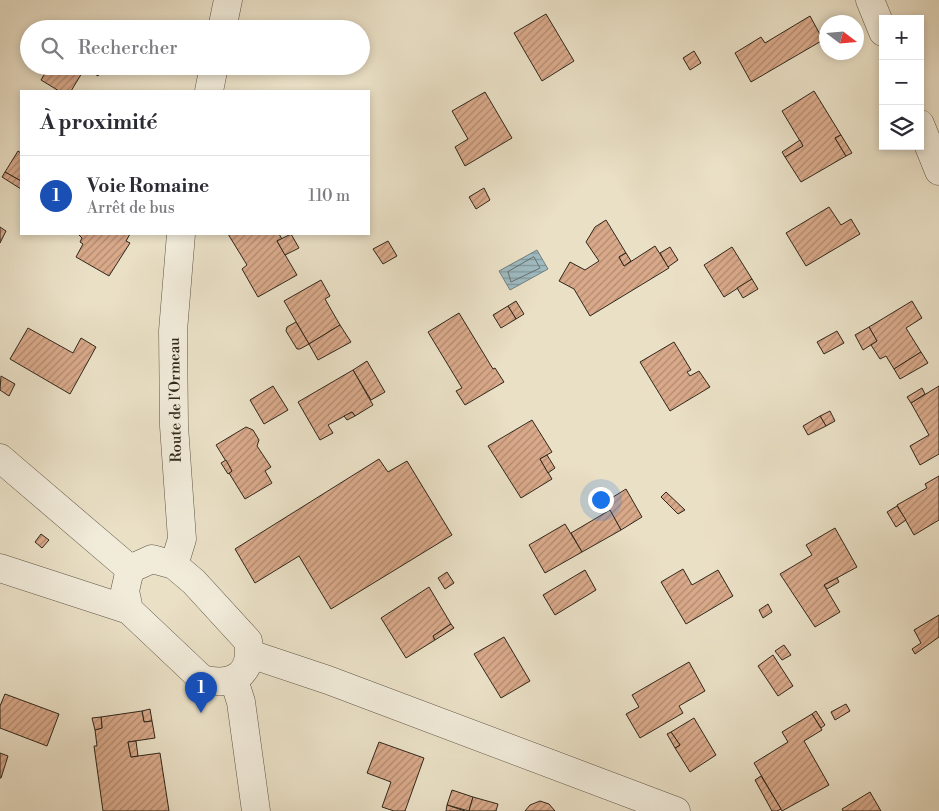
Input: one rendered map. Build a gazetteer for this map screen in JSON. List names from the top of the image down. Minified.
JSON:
{"streets":{"street":["Route de l'Ormeau"]},"north":"right","page":{"map_buttons":["+","−"],"search":"Rechercher","heading":"À proximité","list":[{"mark":"1","name":"Voie Romaine","note":"Arrêt de bus","value":"110 m"}],"pins":"1"}}
